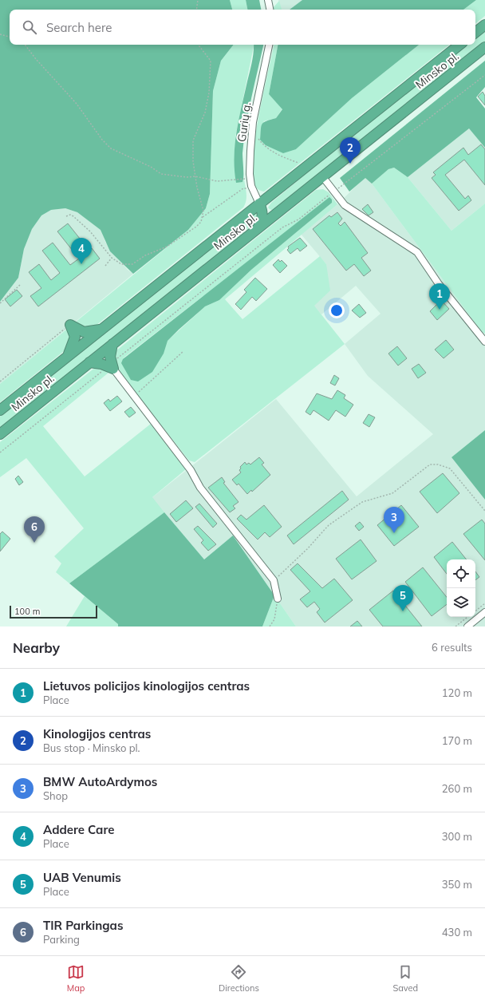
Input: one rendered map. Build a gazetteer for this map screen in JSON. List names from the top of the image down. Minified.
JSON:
{"streets":{"highway":["Minsko pl."],"street":["Gurių g."]},"crossings":[["Minsko pl.","Gurių g."]],"scale_bar":"100 m","page":{"search":"Search here","pins":["2","4","1","3","6","5"],"scale":"100 m","heading":["Nearby","6 results"],"list":[{"mark":"1","name":"Lietuvos policijos kinologijos centras","note":"Place","value":"120 m"},{"mark":"2","name":"Kinologijos centras","note":"Bus stop · Minsko pl.","value":"170 m"},{"mark":"3","name":"BMW AutoArdymos","note":"Shop","value":"260 m"},{"mark":"4","name":"Addere Care","note":"Place","value":"300 m"},{"mark":"5","name":"UAB Venumis","note":"Place","value":"350 m"},{"mark":"6","name":"TIR Parkingas","note":"Parking","value":"430 m"}],"nav":["Map","Directions","Saved"]}}
